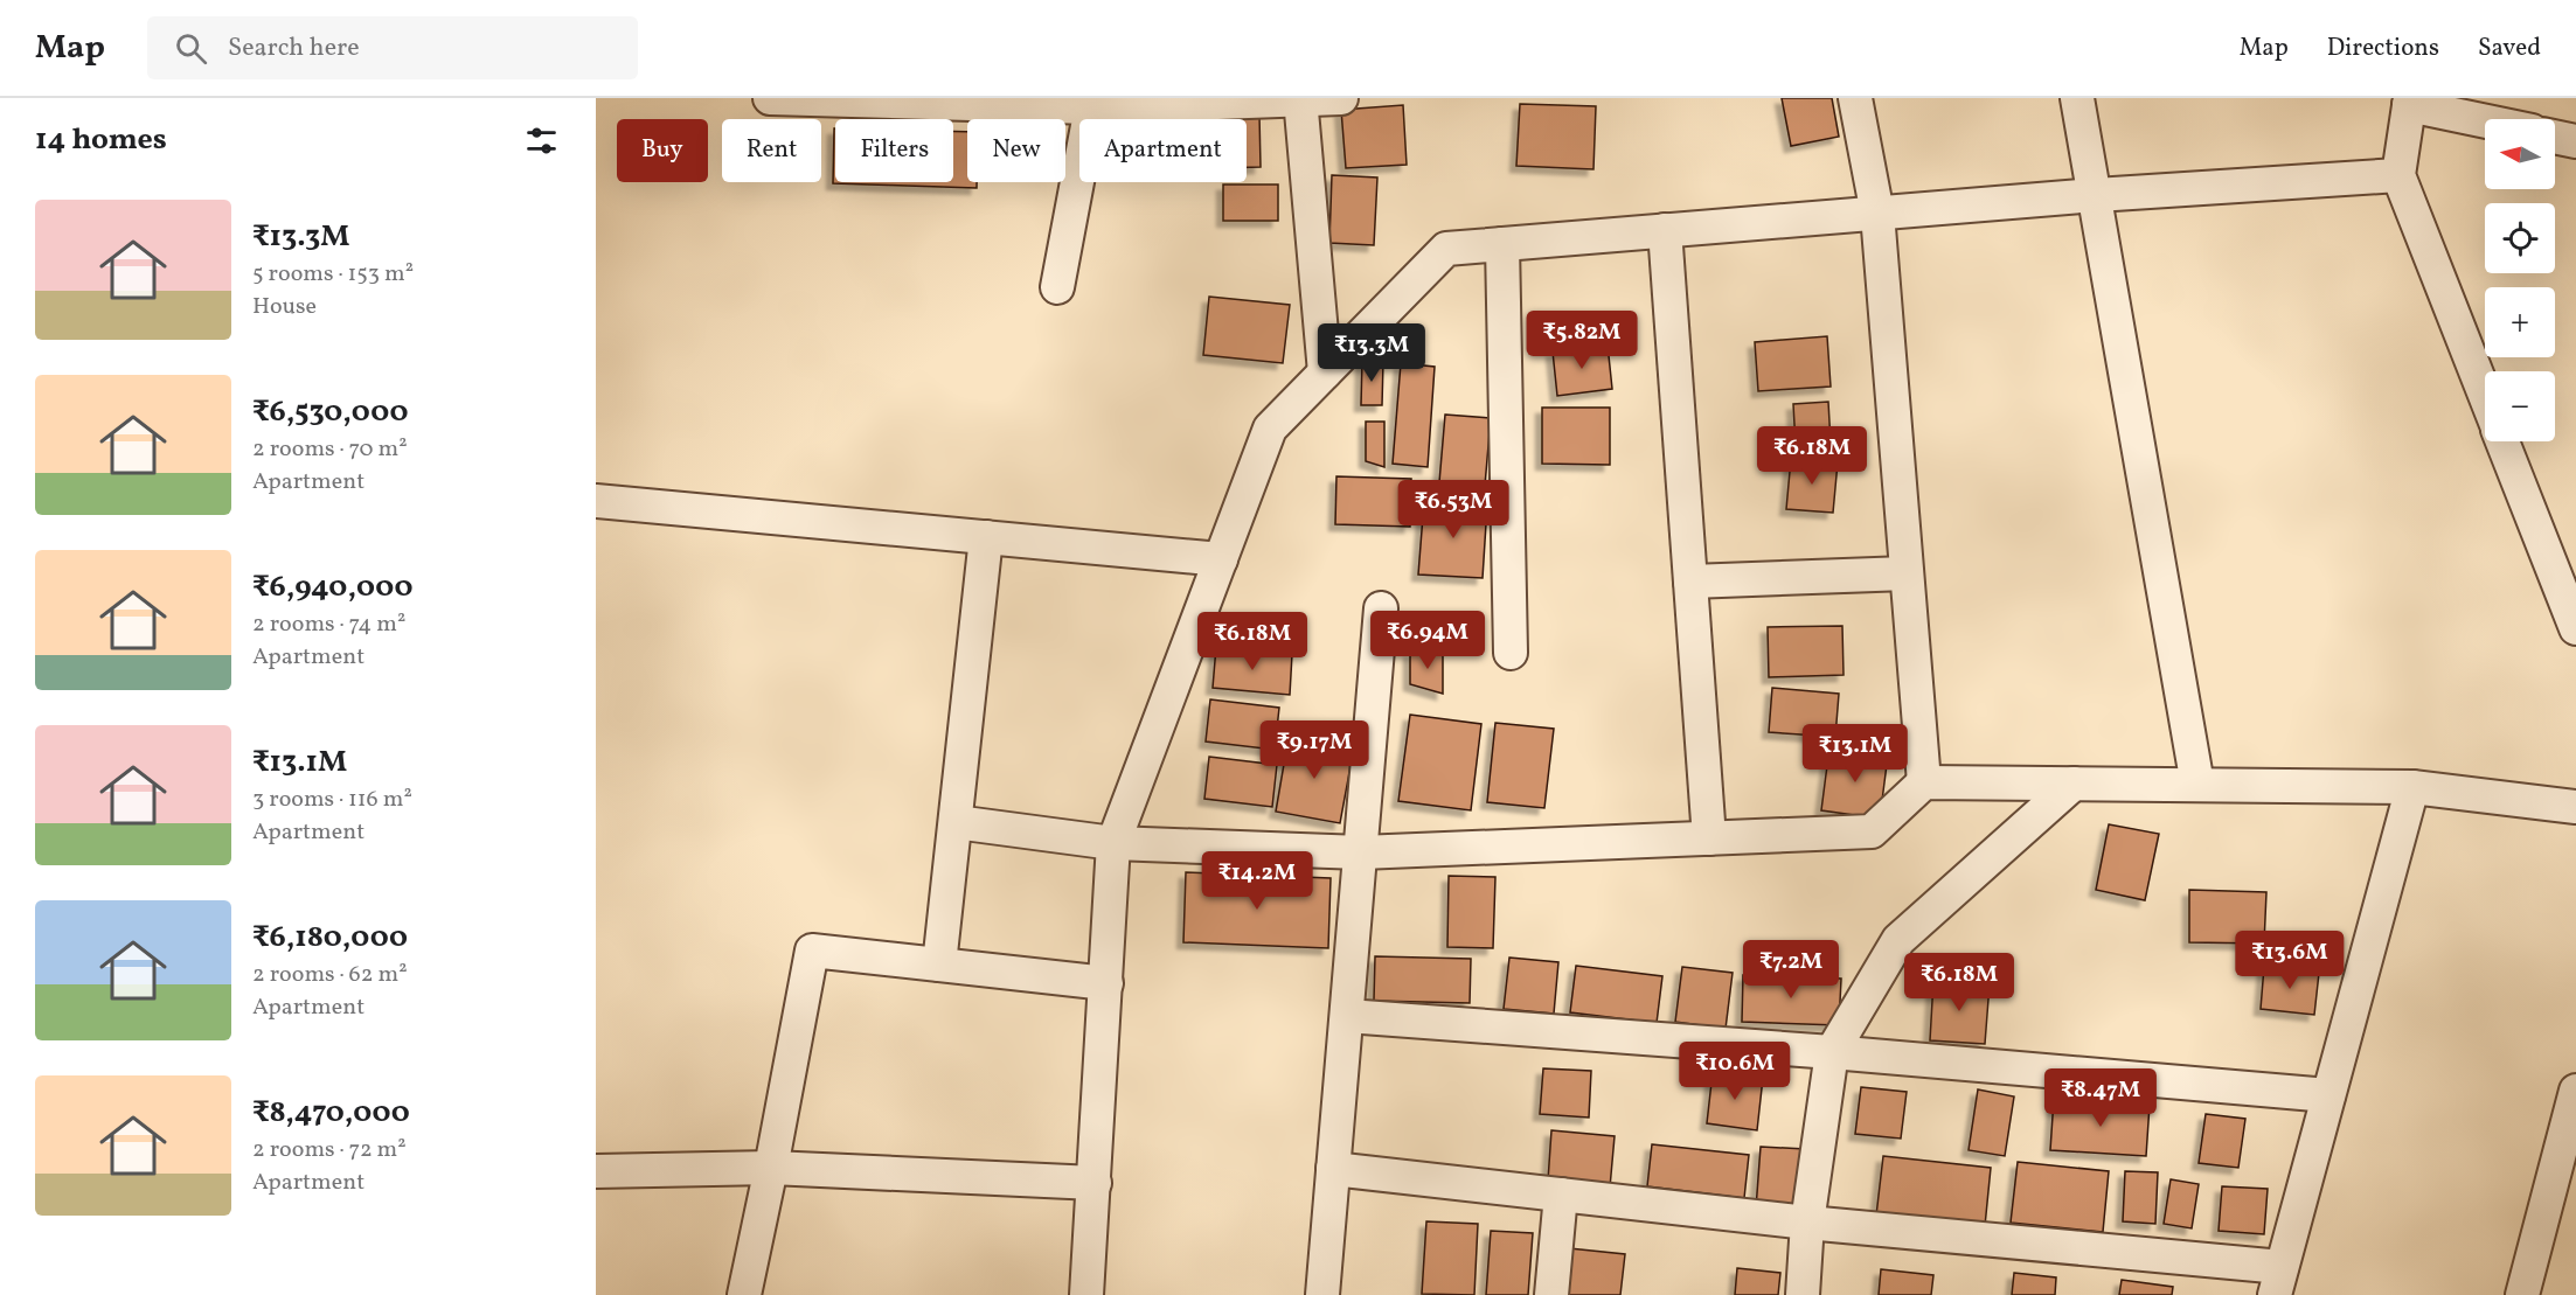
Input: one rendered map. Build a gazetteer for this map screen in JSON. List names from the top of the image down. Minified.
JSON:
{"north":"left","page":{"header":"Map","search":"Search here","nav":["Map","Directions","Saved"],"heading":"14 homes","map_buttons":["+","−"],"chip":["Buy","Rent","Filters","New","Apartment"],"list":[{"name":"₹13.3M","note":"5 rooms · 153 m² · House"},{"name":"₹6,530,000","note":"2 rooms · 70 m² · Apartment"},{"name":"₹6,940,000","note":"2 rooms · 74 m² · Apartment"},{"name":"₹13.1M","note":"3 rooms · 116 m² · Apartment"},{"name":"₹6,180,000","note":"2 rooms · 62 m² · Apartment"},{"name":"₹8,470,000","note":"2 rooms · 72 m² · Apartment"}],"price":["₹5.82M","₹13.3M","₹6.18M","₹6.53M","₹6.94M","₹6.18M","₹9.17M","₹13.1M","₹14.2M","₹13.6M","₹7.2M","₹6.18M","₹10.6M","₹8.47M"]}}
